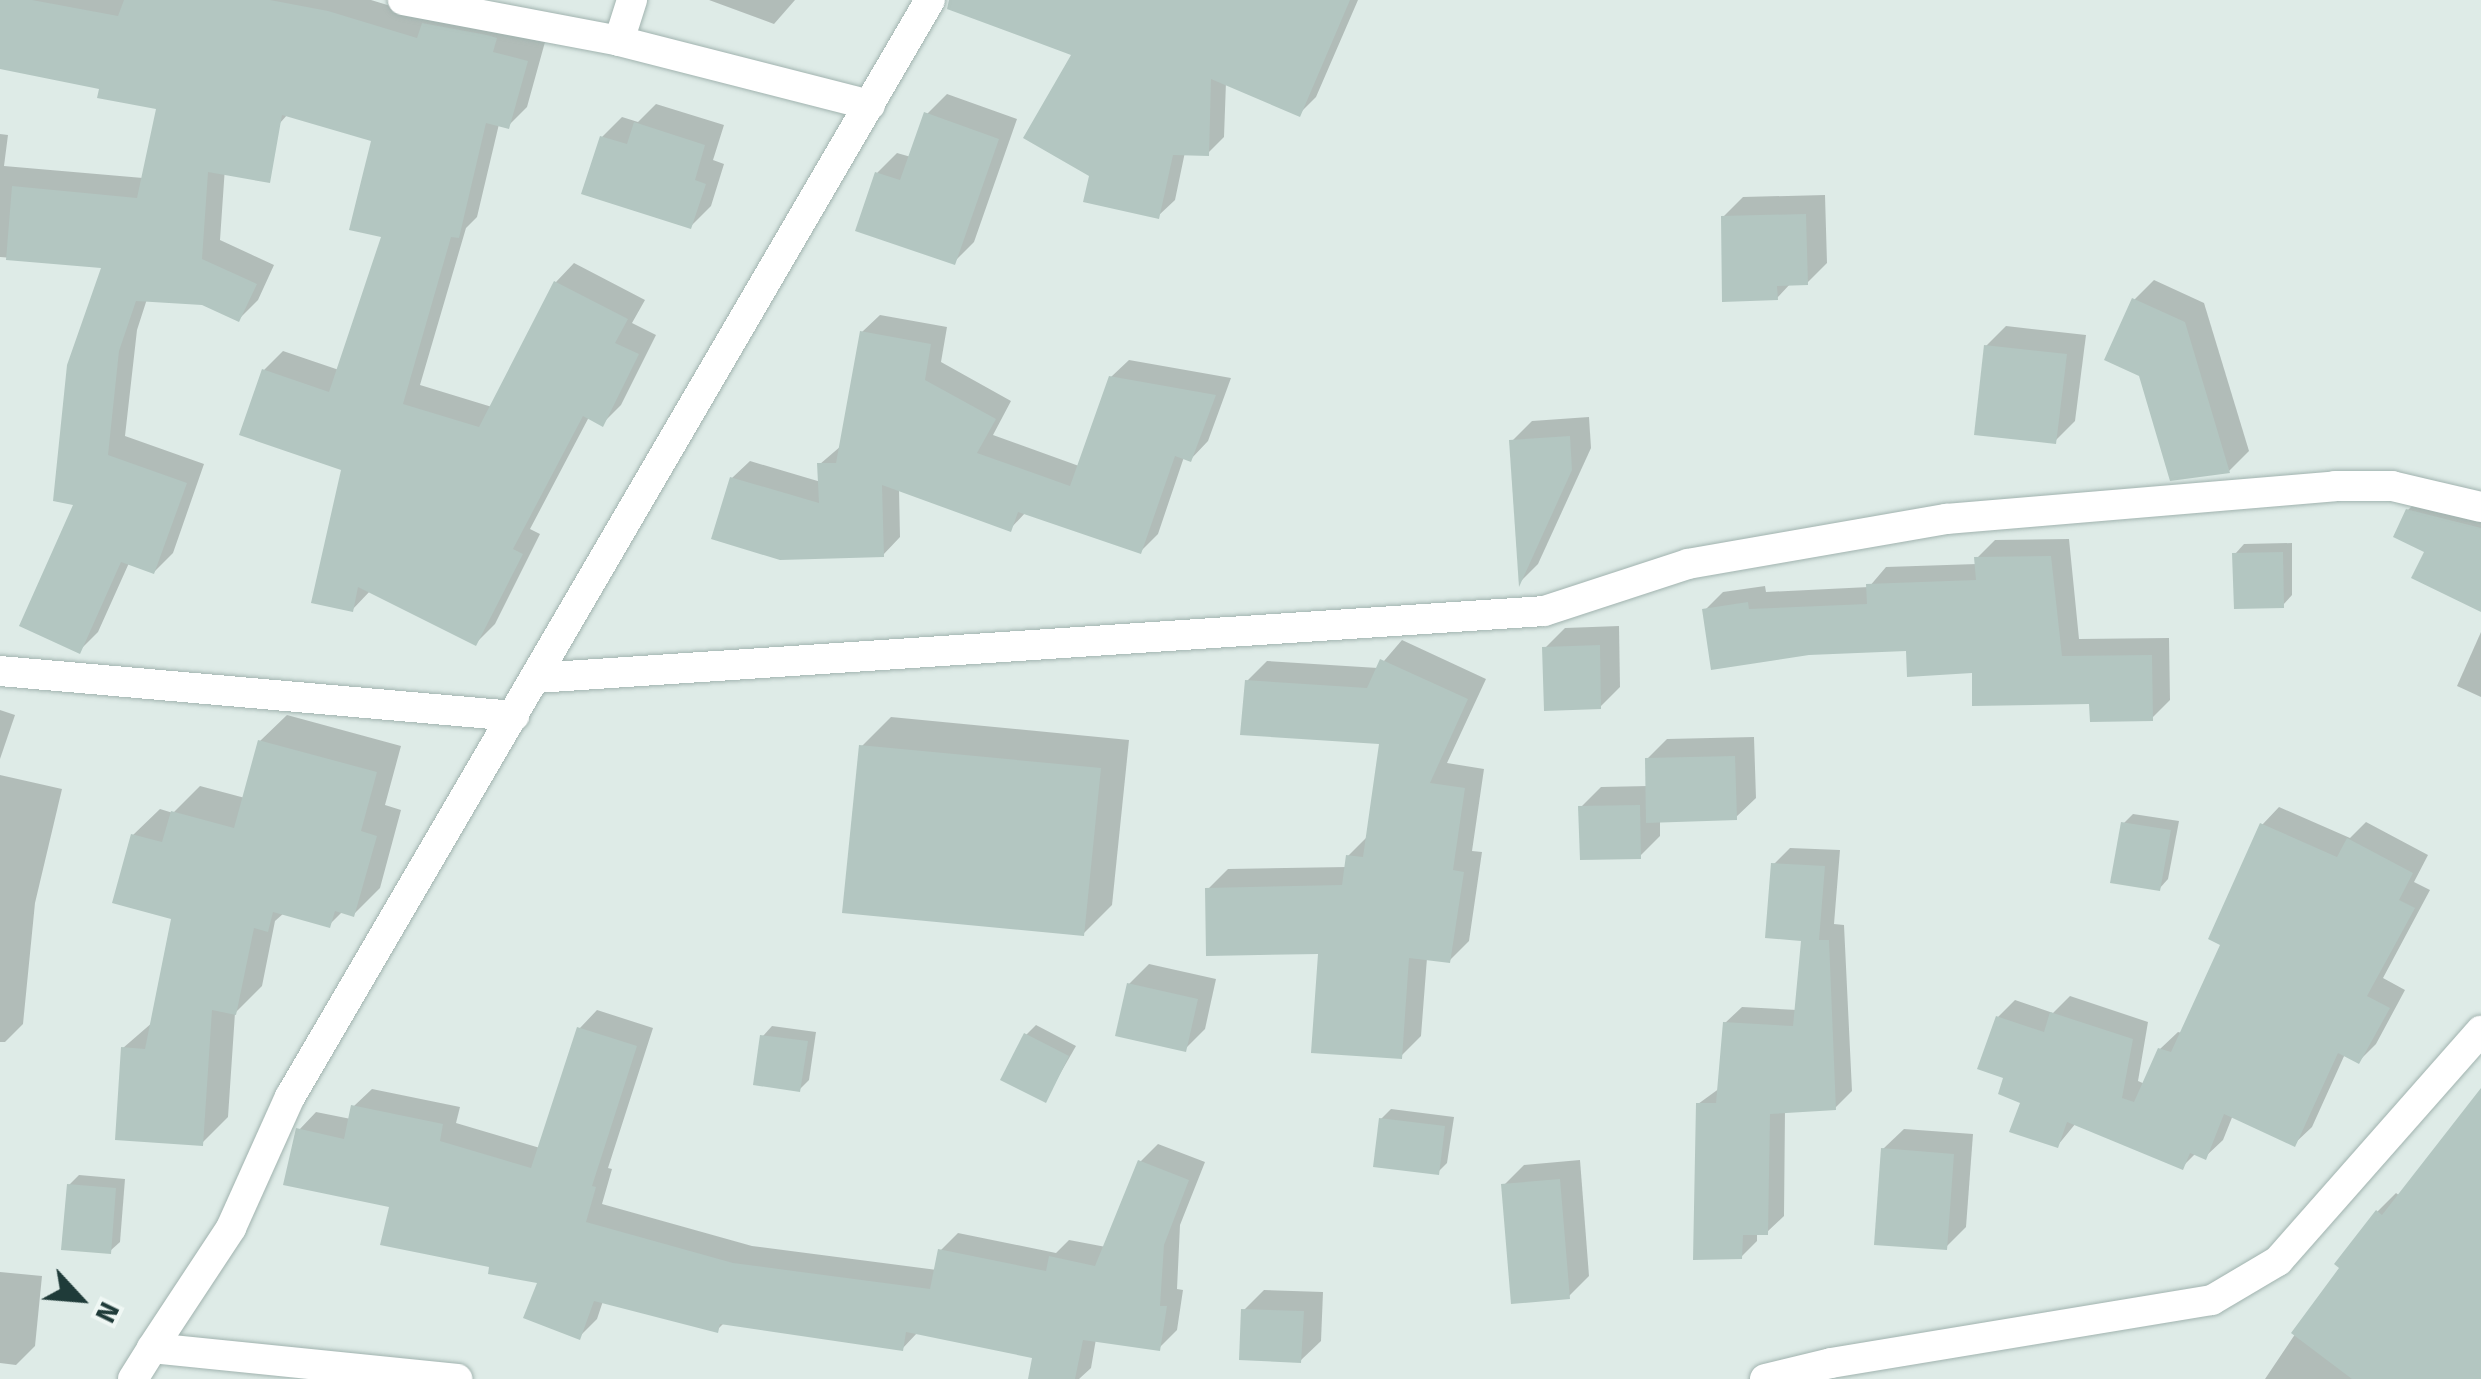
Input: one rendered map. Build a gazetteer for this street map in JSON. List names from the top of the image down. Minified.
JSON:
{"north":"bottom right"}
